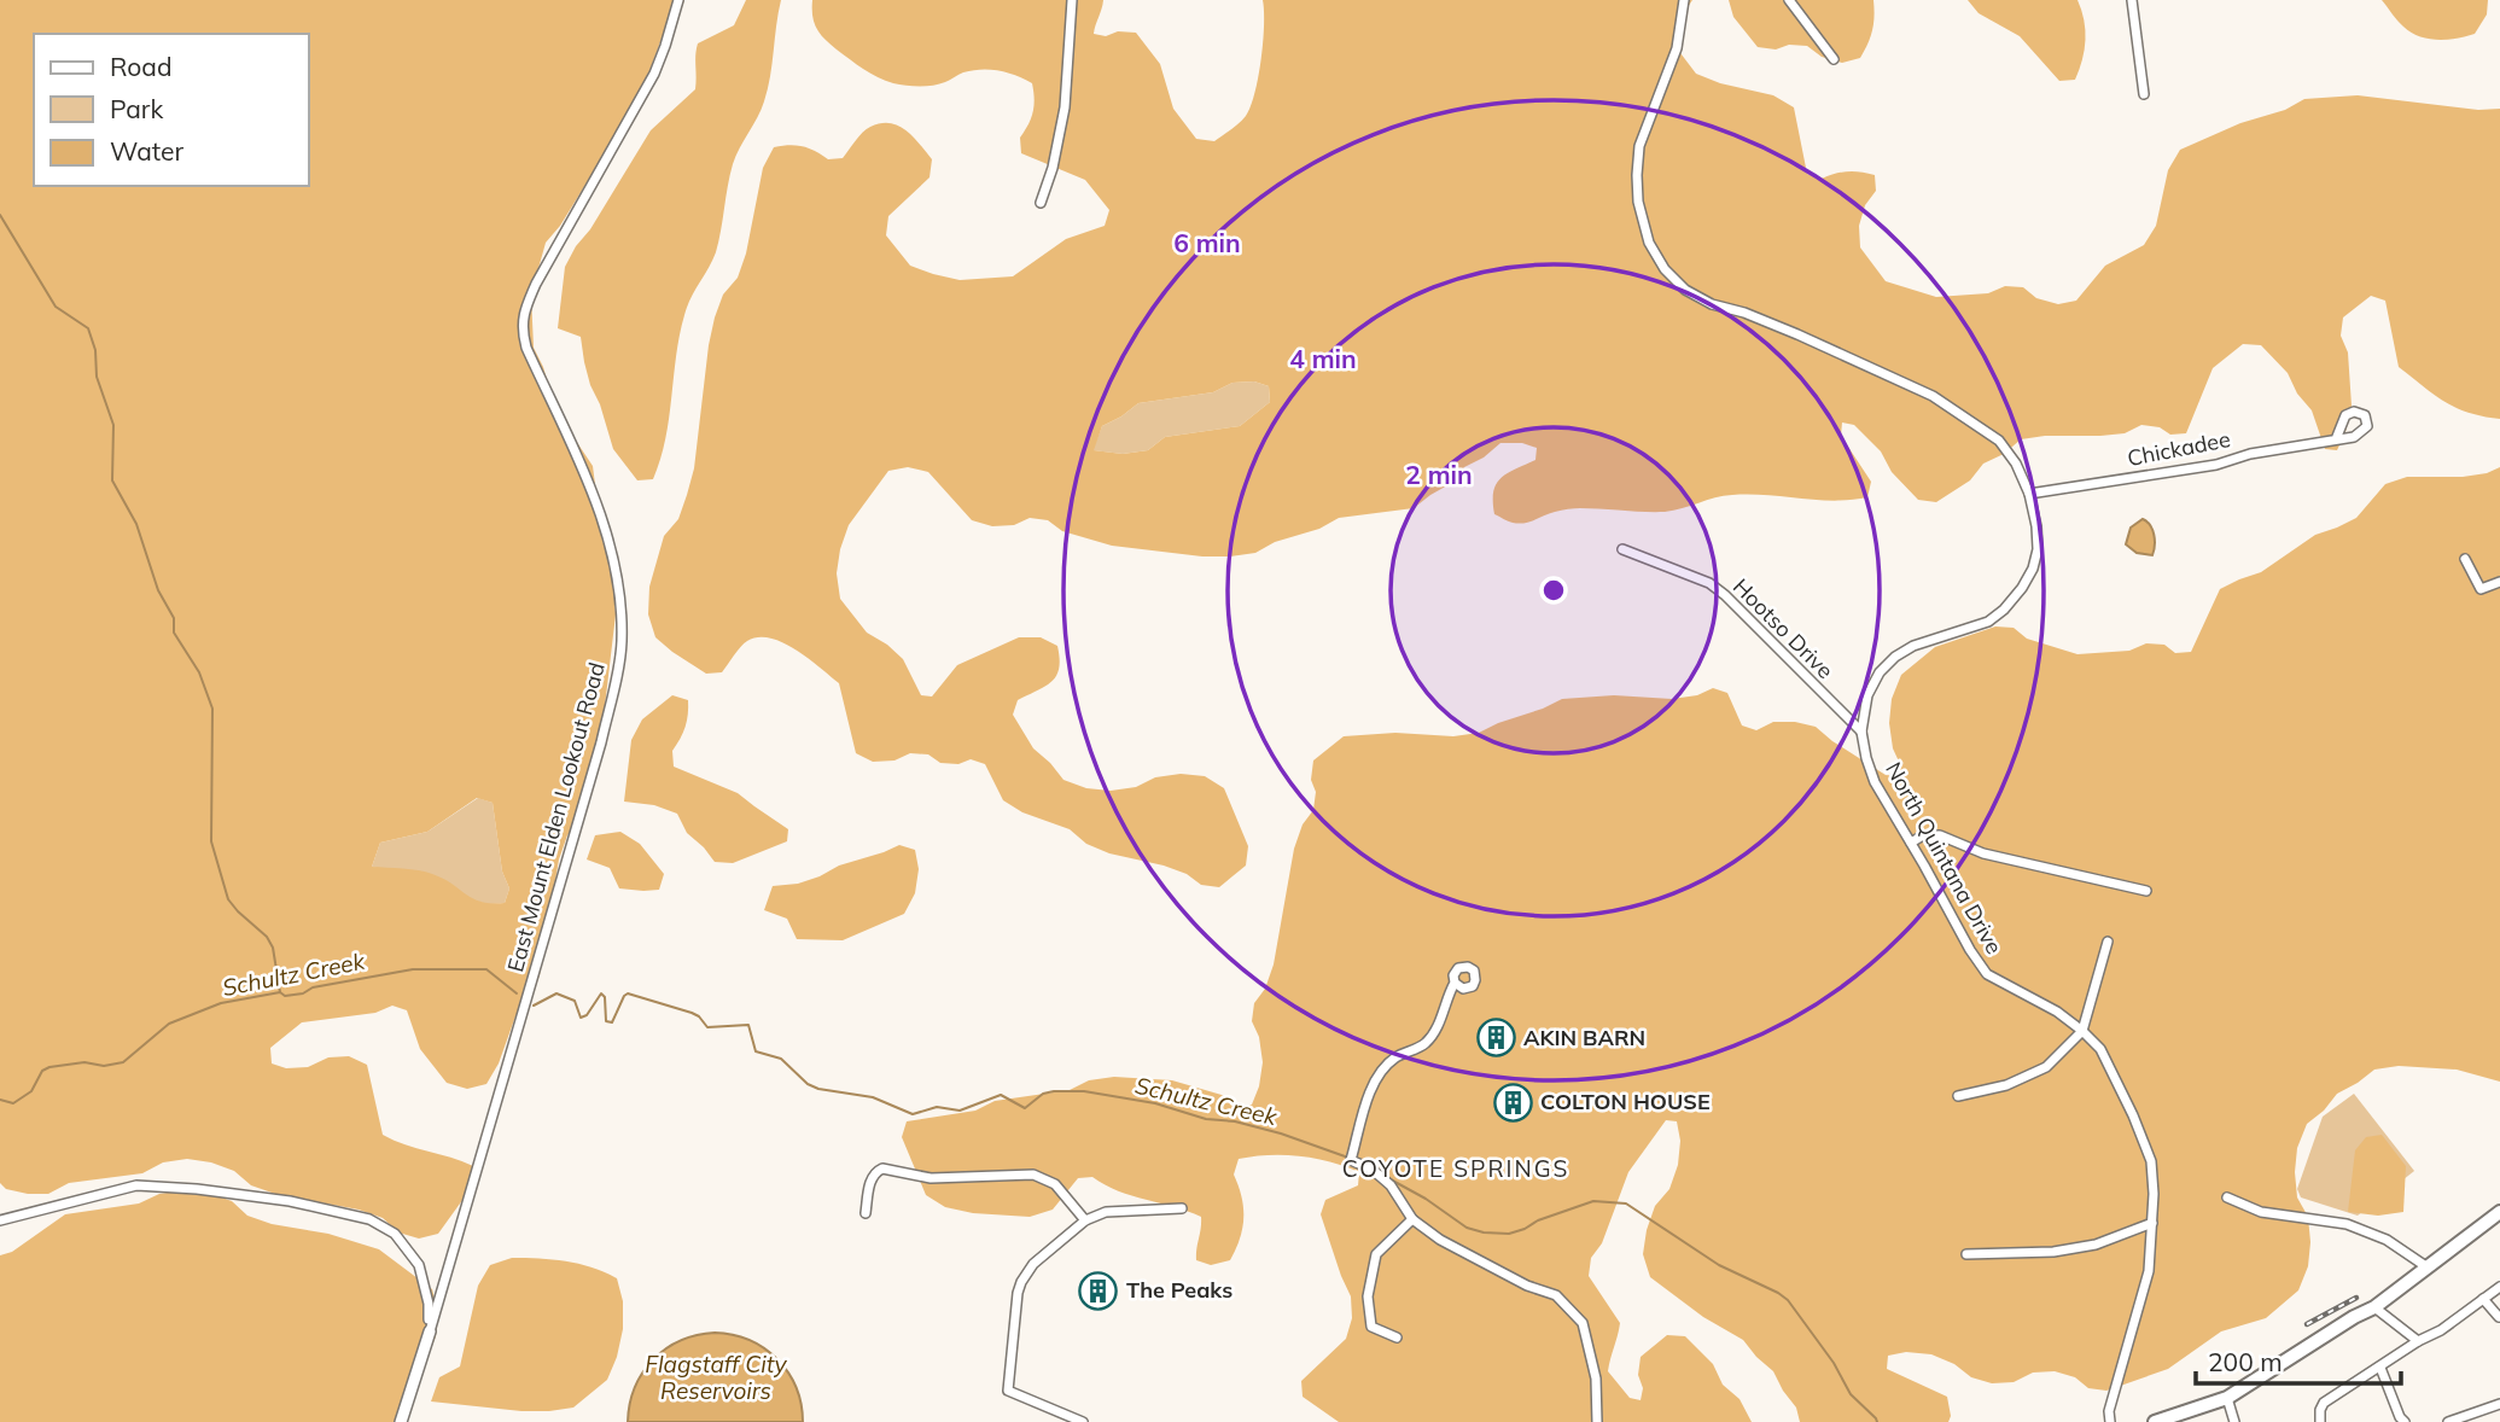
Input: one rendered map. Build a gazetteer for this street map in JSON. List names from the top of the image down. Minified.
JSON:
{"streets":{"street":["Chickadee","Hootso Drive","East Mount Elden Lookout Road","North Quintana Drive"]},"crossings":[["Chickadee","North Quintana Drive"],["Hootso Drive","North Quintana Drive"]],"districts":["COYOTE SPRINGS"],"water":["Schultz Creek","Flagstaff City Reservoirs"],"places":{"building":["AKIN BARN","COLTON HOUSE","The Peaks"]},"legend":["Road","Park","Water"],"scale_bar":"200 m","rings":["6 min","4 min","2 min"]}
